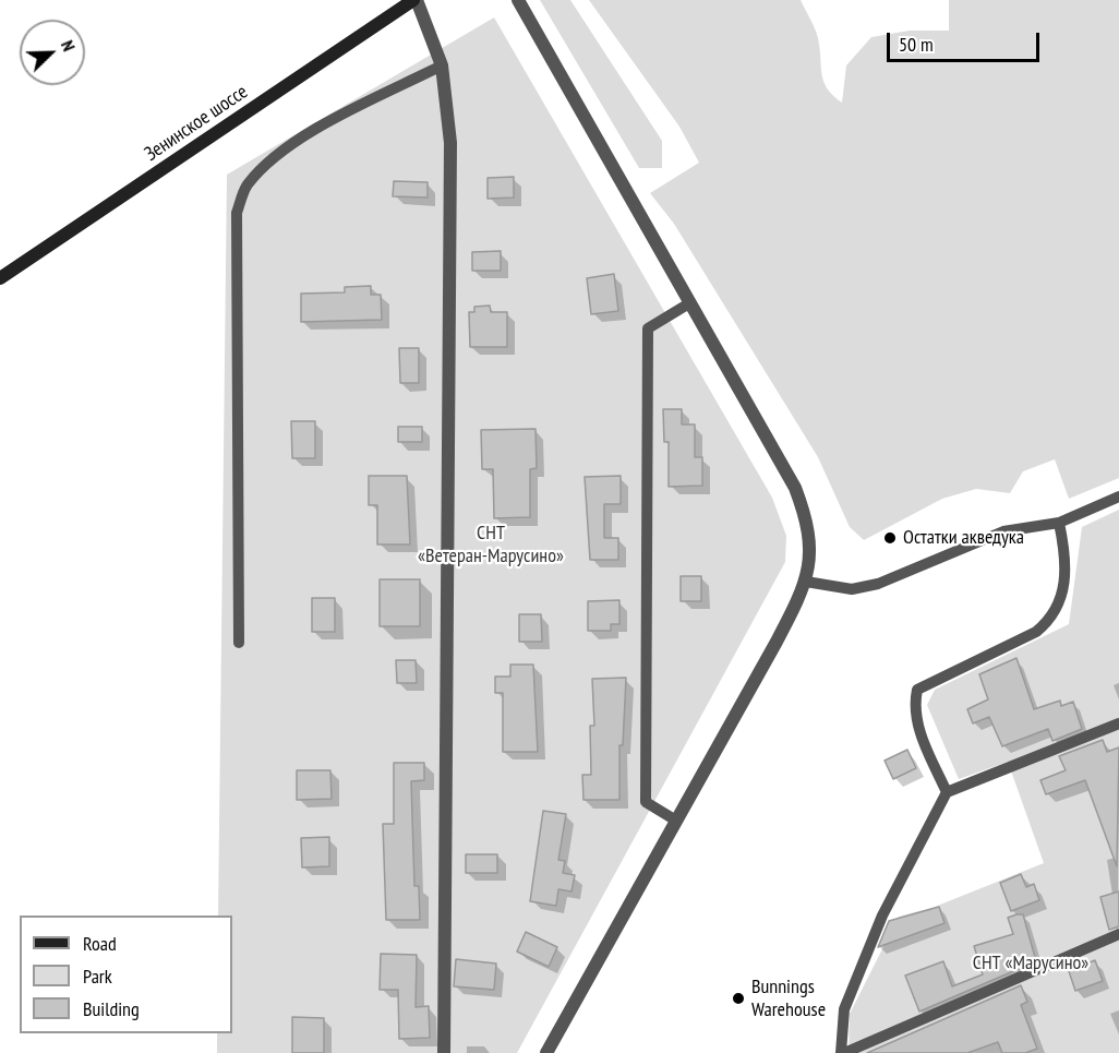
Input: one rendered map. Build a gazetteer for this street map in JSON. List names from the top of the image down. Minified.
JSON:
{"streets":{"main road":["Зенинское шоссе"]},"parks":["СНТ «Ветеран-Марусино»","СНТ «Марусино»"],"places":["Остатки акведука","Bunnings Warehouse"],"legend":["Road","Park","Building"],"scale_bar":"50 m","north":"top right"}
